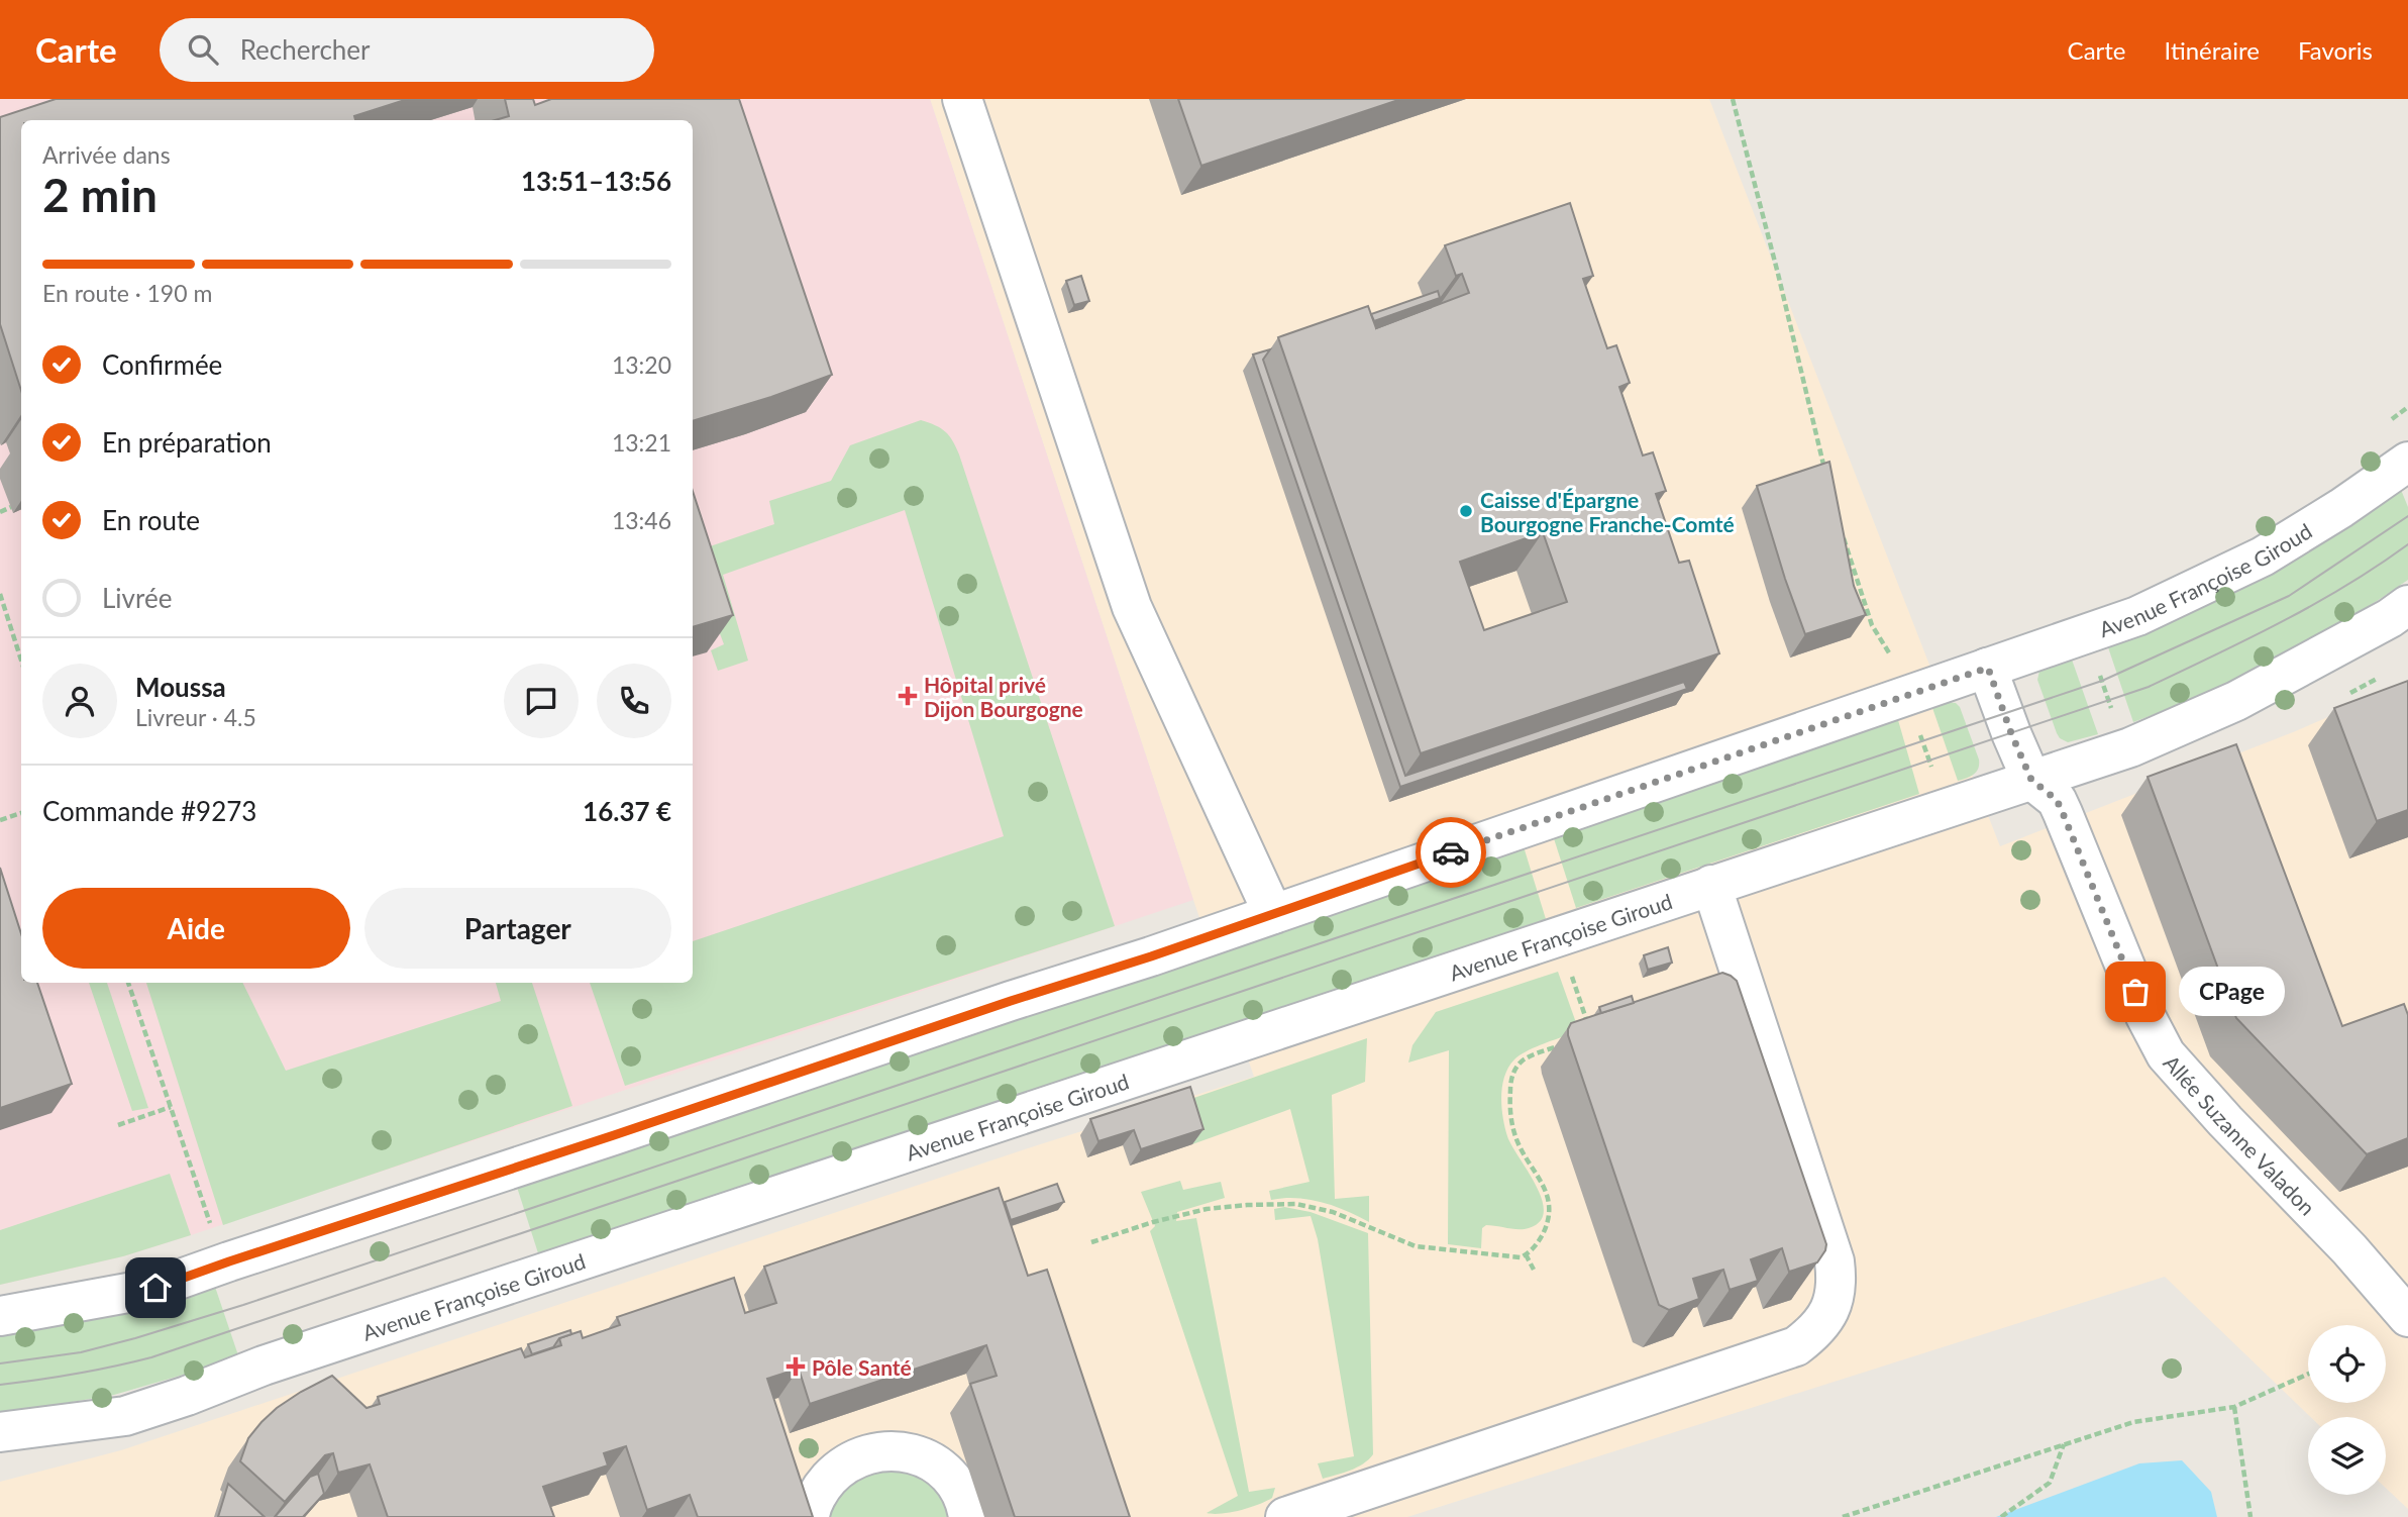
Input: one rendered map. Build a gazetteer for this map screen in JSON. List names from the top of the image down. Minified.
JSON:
{"streets":{"street":["Avenue Françoise Giroud","Allée Suzanne Valadon"]},"crossings":[["Avenue Françoise Giroud","Allée Suzanne Valadon"]],"places":{"other":["Caisse d'Épargne Bourgogne Franche-Comté","CPage"],"health":["Hôpital privé Dijon Bourgogne","Pôle Santé"]},"page":{"header":"Carte","search":"Rechercher","nav":["Carte","Itinéraire","Favoris"],"heading":["2 min","Arrivée dans","13:51–13:56"],"panel":["Moussa","Livreur · 4.5","Commande #9273","16.37 €"],"bar":"En route · 190 m","list":[["Confirmée","13:20"],["En préparation","13:21"],["En route","13:46"],"Livrée"],"buttons":["Aide","Partager"],"bubble":"CPage"}}
